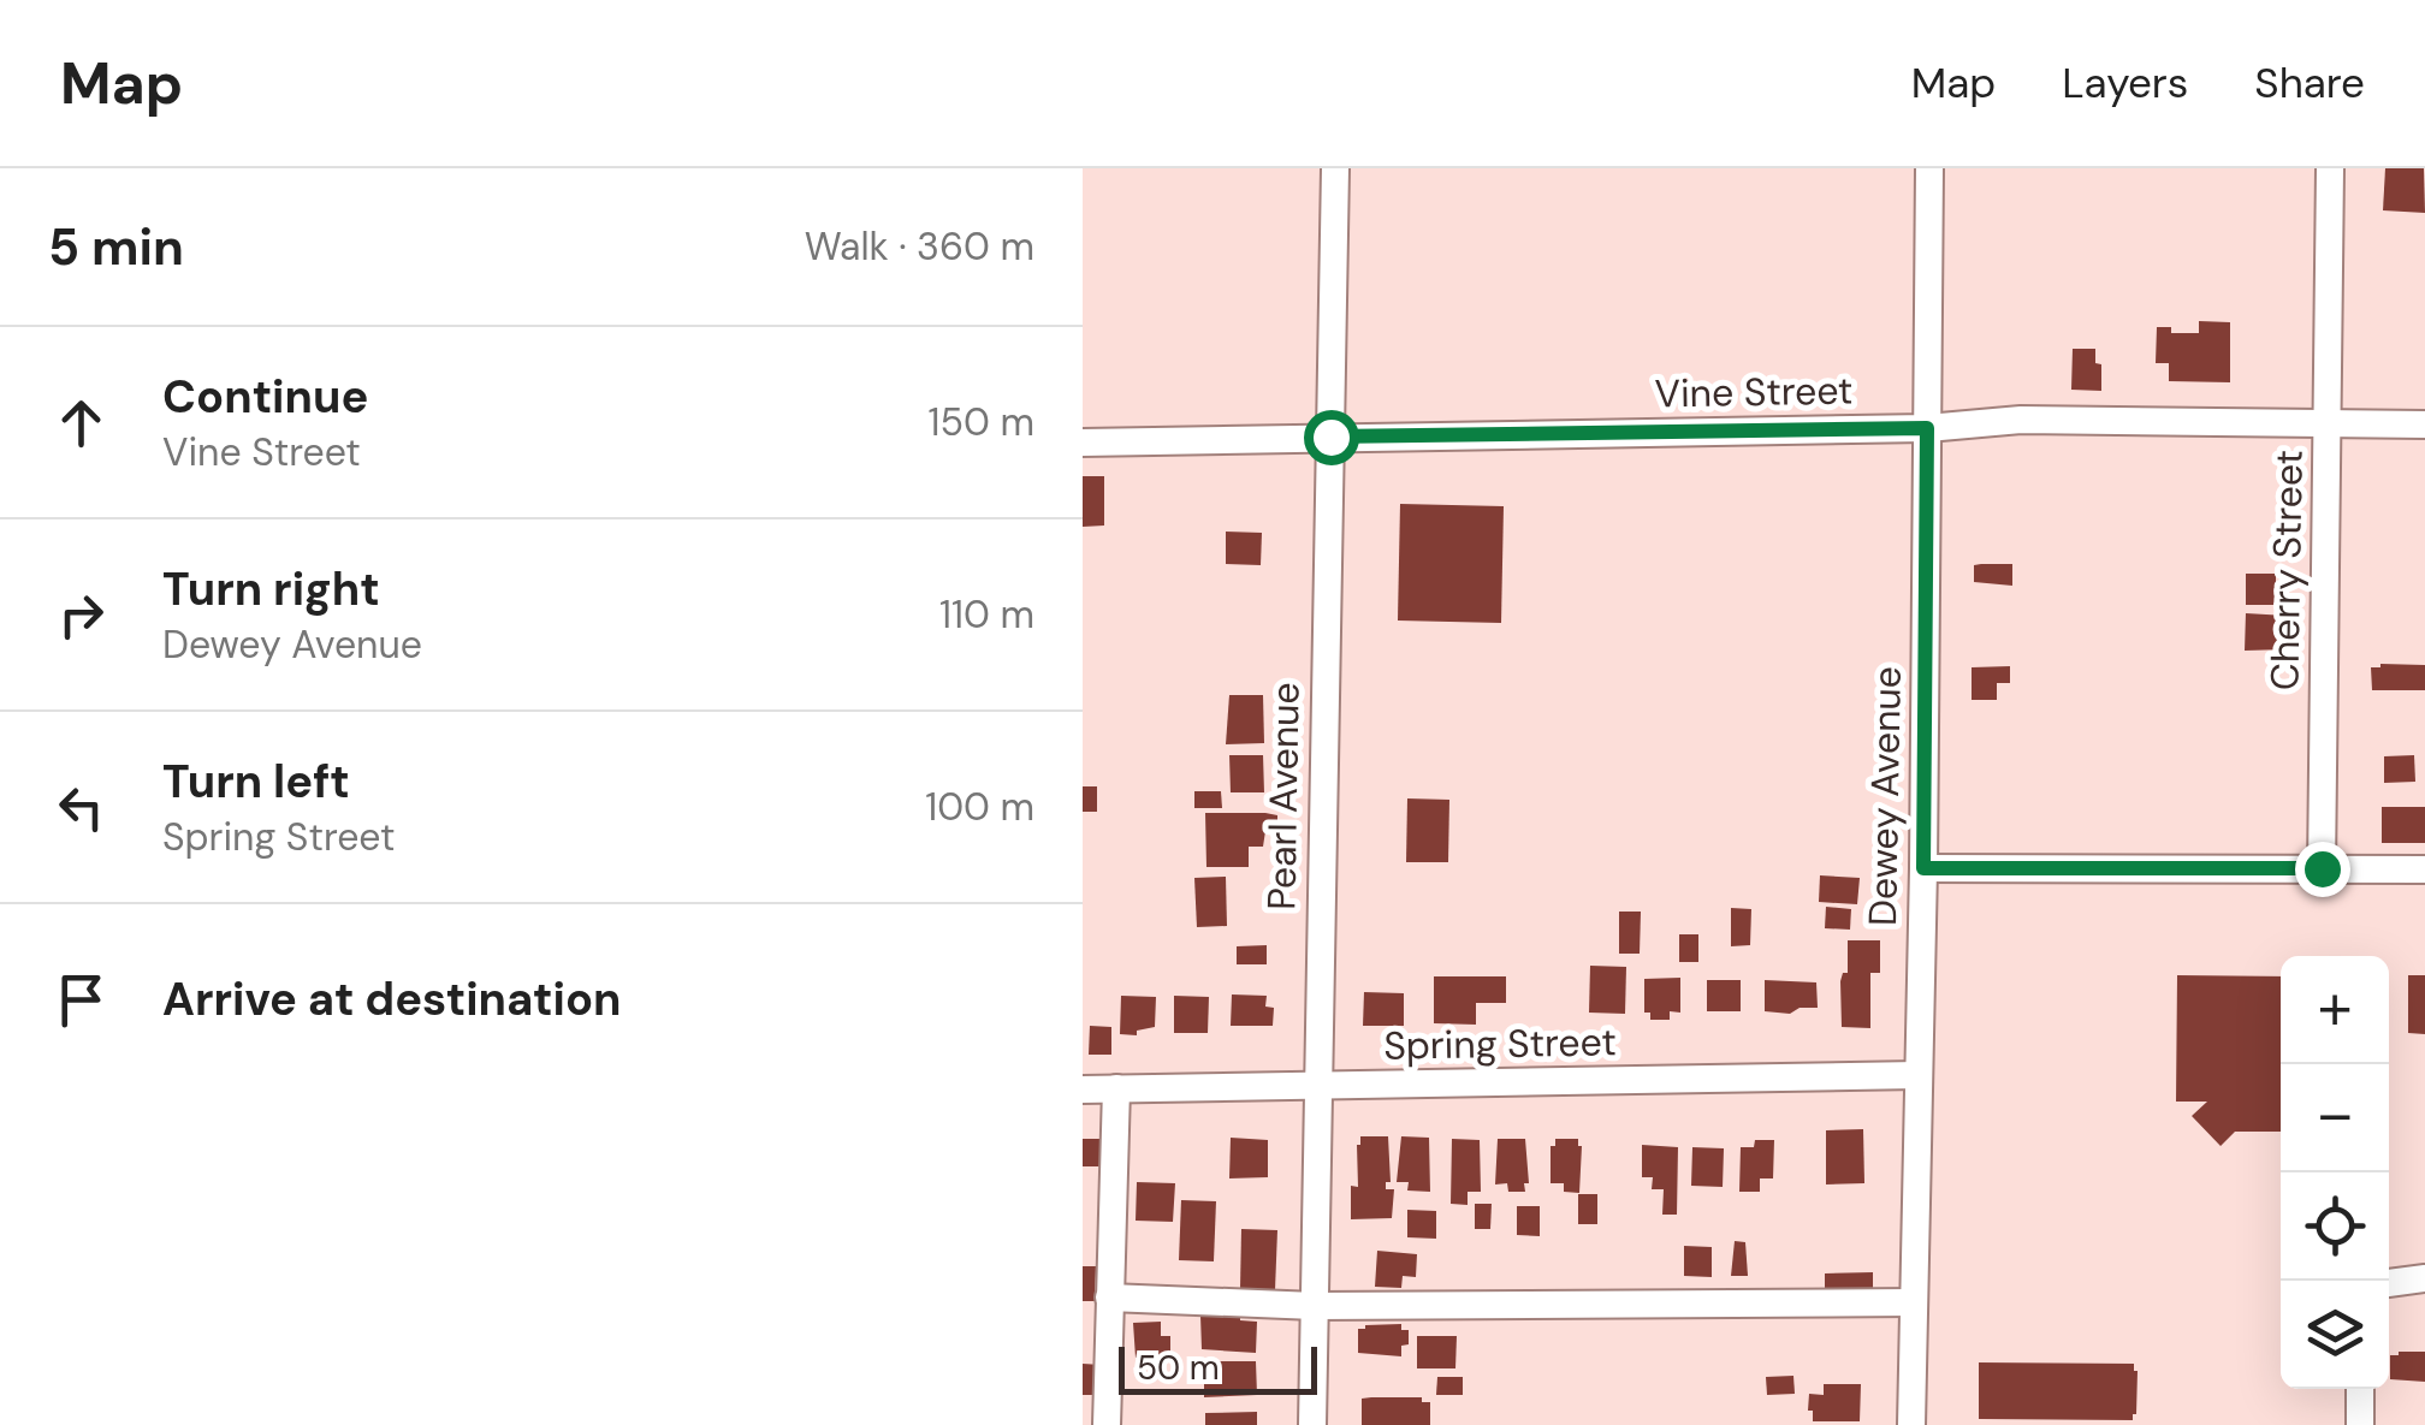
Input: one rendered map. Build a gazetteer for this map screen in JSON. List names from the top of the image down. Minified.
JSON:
{"streets":{"street":["Vine Street","Cherry Street","Pearl Avenue","Dewey Avenue","Spring Street"]},"crossings":[["Vine Street","Cherry Street"],["Vine Street","Pearl Avenue"],["Vine Street","Dewey Avenue"],["Pearl Avenue","Spring Street"],["Dewey Avenue","Spring Street"]],"scale_bar":"50 m","page":{"header":"Map","nav":["Map","Layers","Share"],"heading":["5 min","Walk · 360 m"],"list":[["Continue","Vine Street","150 m"],["Turn right","Dewey Avenue","110 m"],["Turn left","Spring Street","100 m"],"Arrive at destination"],"map_buttons":["+","−"],"scale":"50 m"}}
